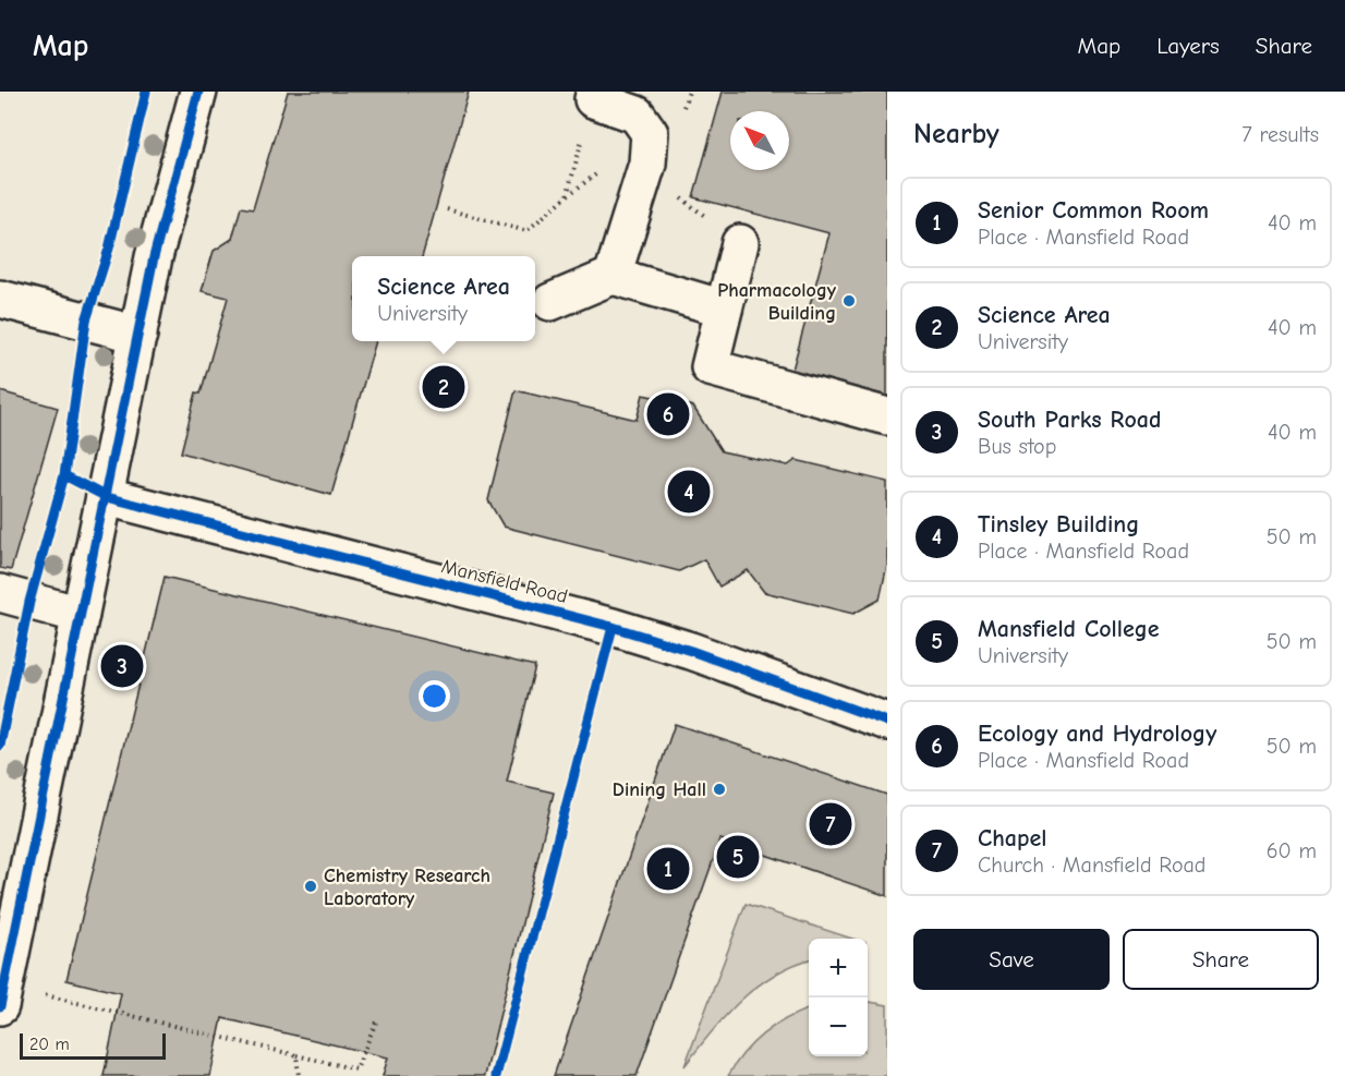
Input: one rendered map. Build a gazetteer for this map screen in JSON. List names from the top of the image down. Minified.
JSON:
{"streets":{"street":["Mansfield Road"]},"places":["Pharmacology Building","Dining Hall","Chemistry Research Laboratory"],"scale_bar":"20 m","north":"top left","page":{"header":"Map","nav":["Map","Layers","Share"],"heading":["Nearby","7 results"],"list":[{"mark":"1","name":"Senior Common Room","note":"Place · Mansfield Road","value":"40 m"},{"mark":"2","name":"Science Area","note":"University","value":"40 m"},{"mark":"3","name":"South Parks Road","note":"Bus stop","value":"40 m"},{"mark":"4","name":"Tinsley Building","note":"Place · Mansfield Road","value":"50 m"},{"mark":"5","name":"Mansfield College","note":"University","value":"50 m"},{"mark":"6","name":"Ecology and Hydrology","note":"Place · Mansfield Road","value":"50 m"},{"mark":"7","name":"Chapel","note":"Church · Mansfield Road","value":"60 m"}],"popup":["Science Area","University"],"pins":["2","6","4","3","7","5","1"],"buttons":["Save","Share"],"map_buttons":["+","−"],"scale":"20 m"}}
